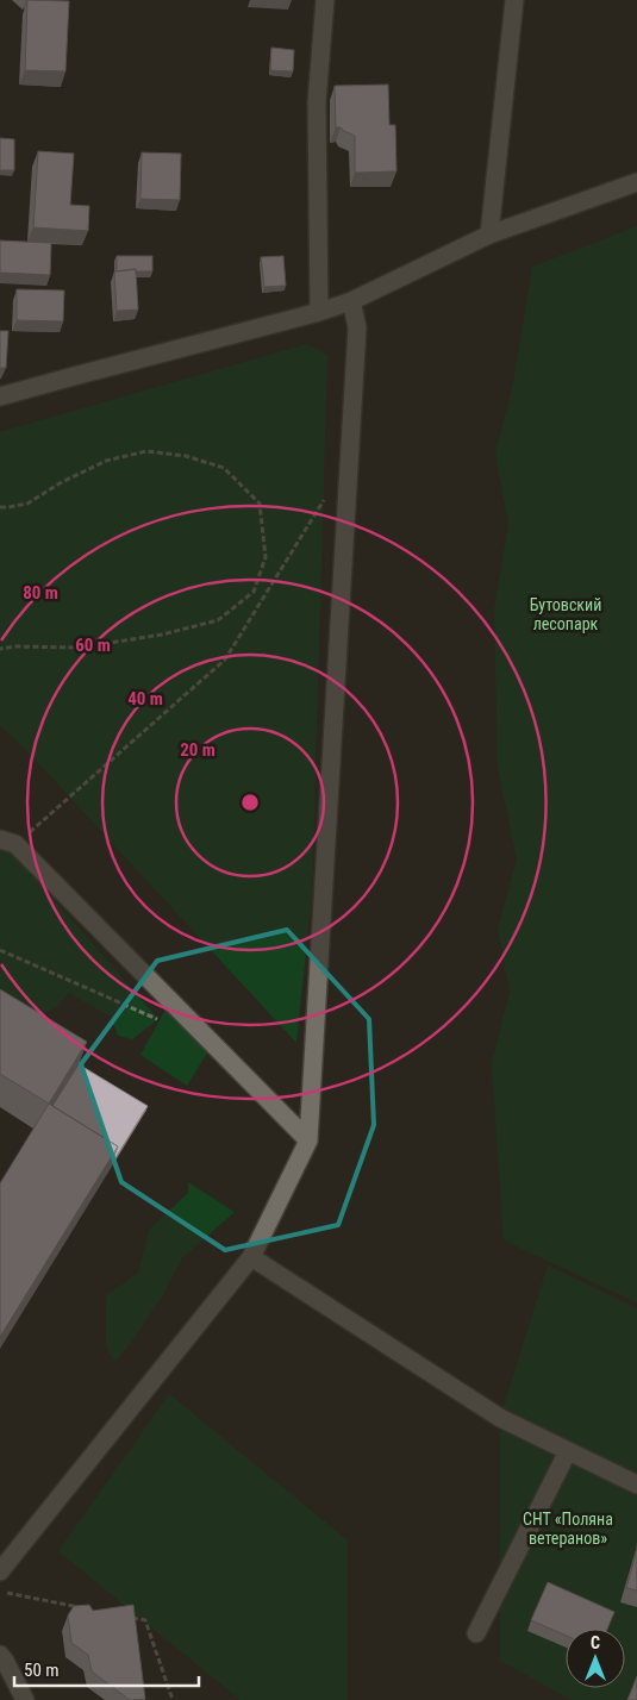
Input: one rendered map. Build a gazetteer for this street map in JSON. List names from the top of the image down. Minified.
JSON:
{"parks":["Бутовский лесопарк","СНТ «Поляна ветеранов»"],"scale_bar":"50 m","north":"top","rings":["80 m","60 m","40 m","20 m"]}
